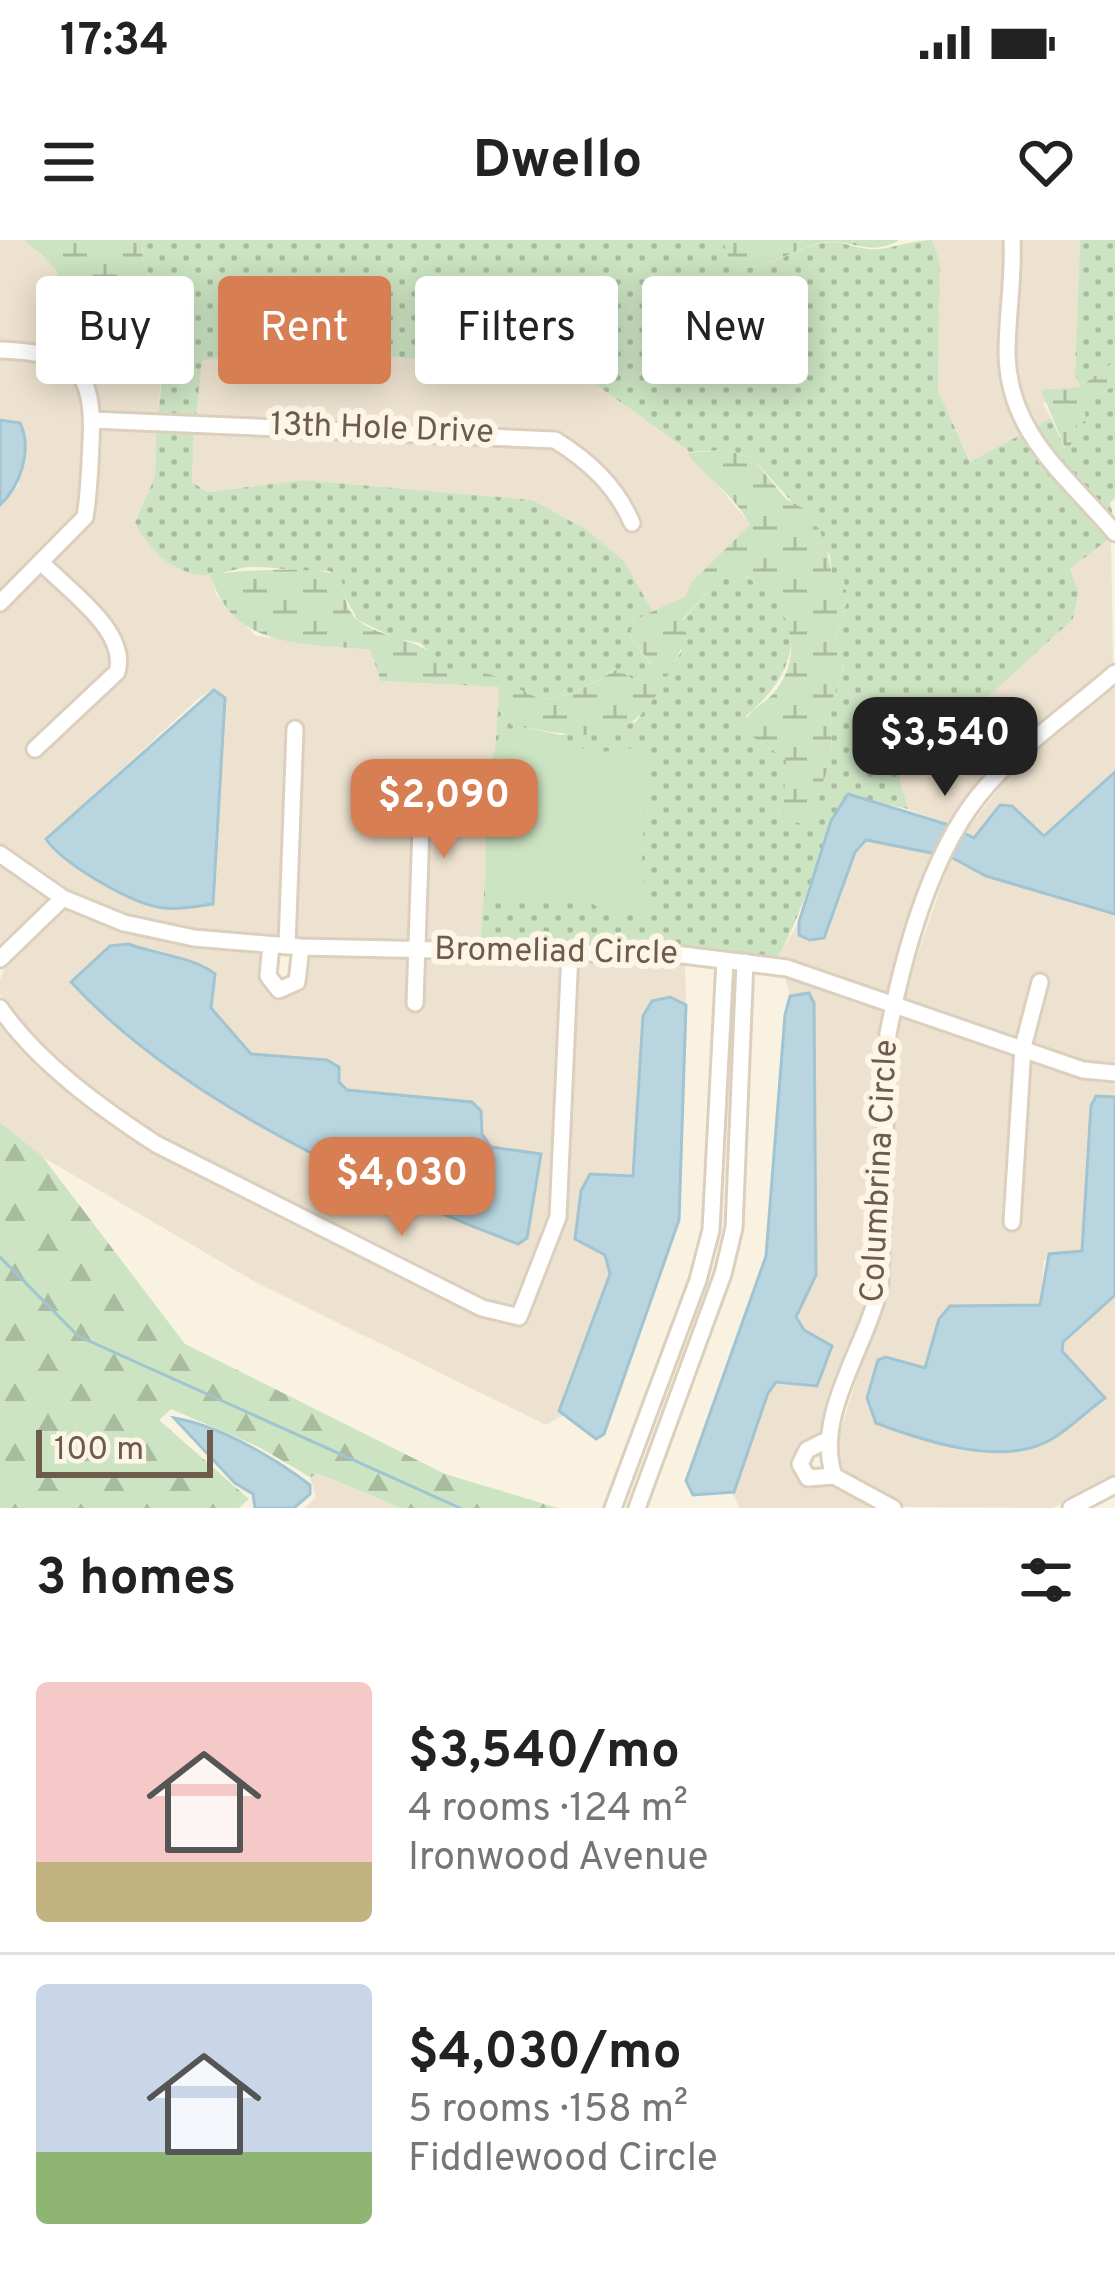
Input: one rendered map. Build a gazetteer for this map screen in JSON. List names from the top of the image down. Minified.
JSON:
{"streets":{"street":["13th Hole Drive","Bromeliad Circle","Columbrina Circle"]},"crossings":[["Bromeliad Circle","Columbrina Circle"]],"scale_bar":"100 m","page":{"status":"17:34","header":"Dwello","chip":["Buy","Rent","Filters","New"],"price":["$3,540","$2,090","$4,030"],"scale":"100 m","heading":"3 homes","list":[{"name":"$3,540/mo","note":"4 rooms · 124 m² · Ironwood Avenue"},{"name":"$4,030/mo","note":"5 rooms · 158 m² · Fiddlewood Circle"}]}}
